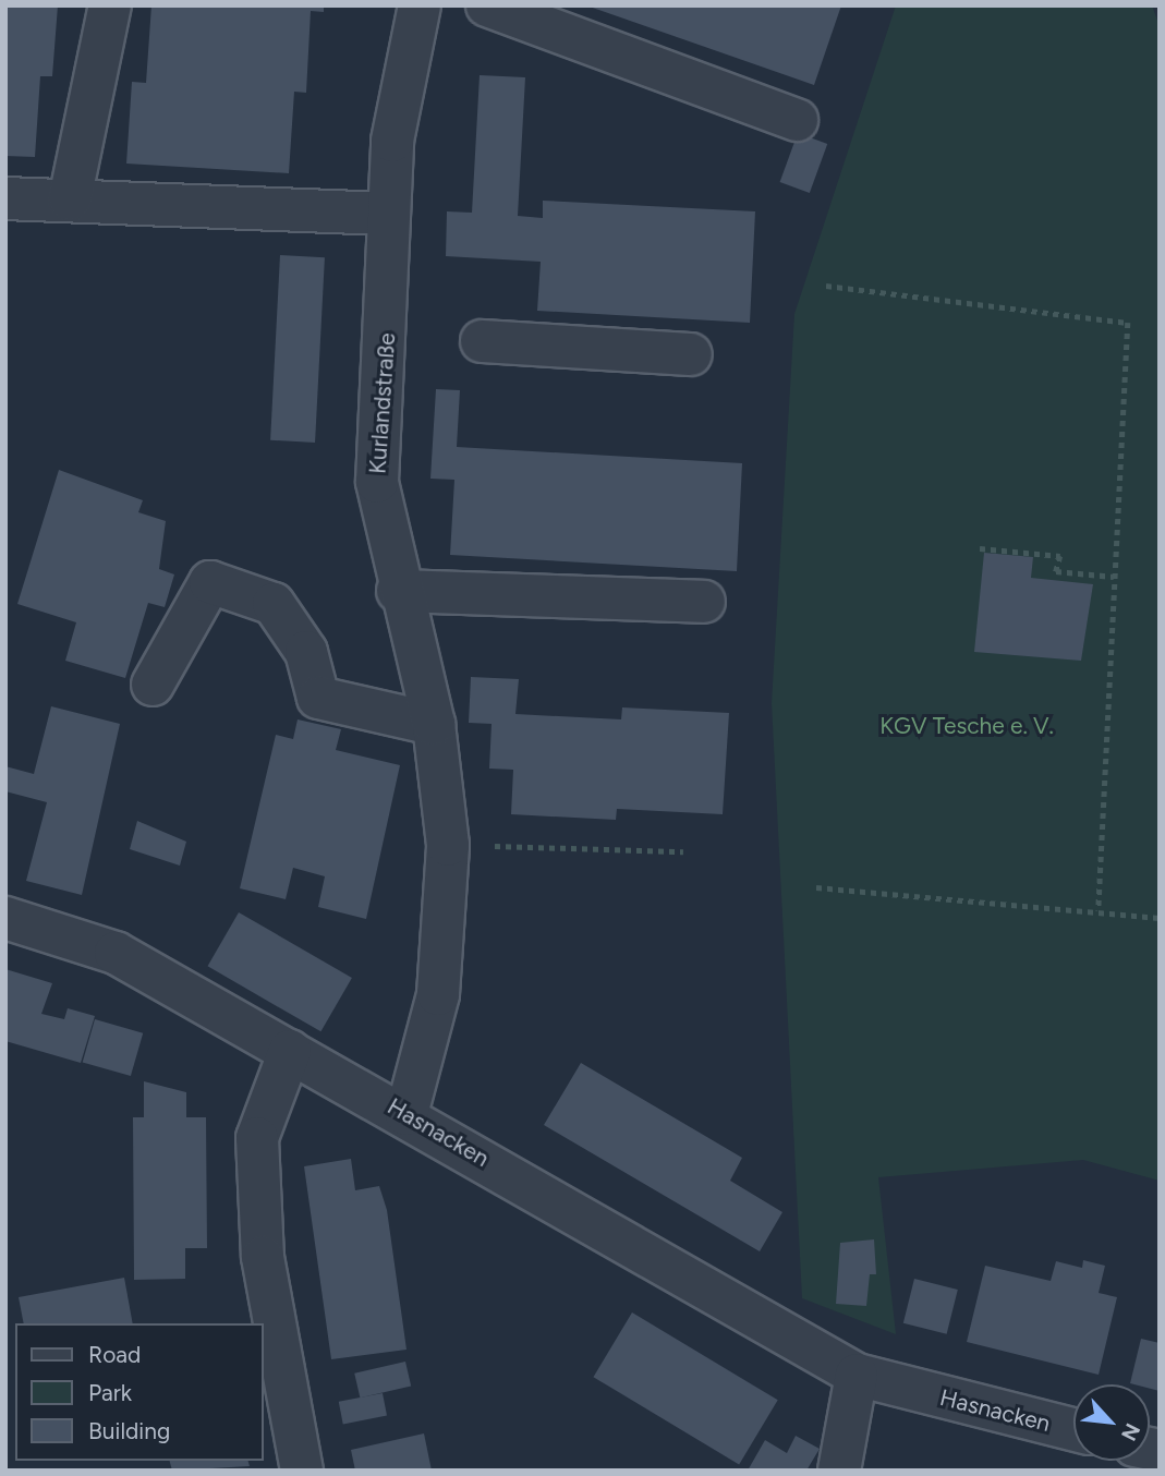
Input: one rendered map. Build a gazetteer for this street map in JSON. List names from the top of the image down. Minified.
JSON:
{"streets":{"street":["Kurlandstraße","Hasnacken"]},"crossings":[["Kurlandstraße","Hasnacken"]],"parks":["KGV Tesche e. V."],"legend":["Road","Park","Building"],"north":"bottom right"}
